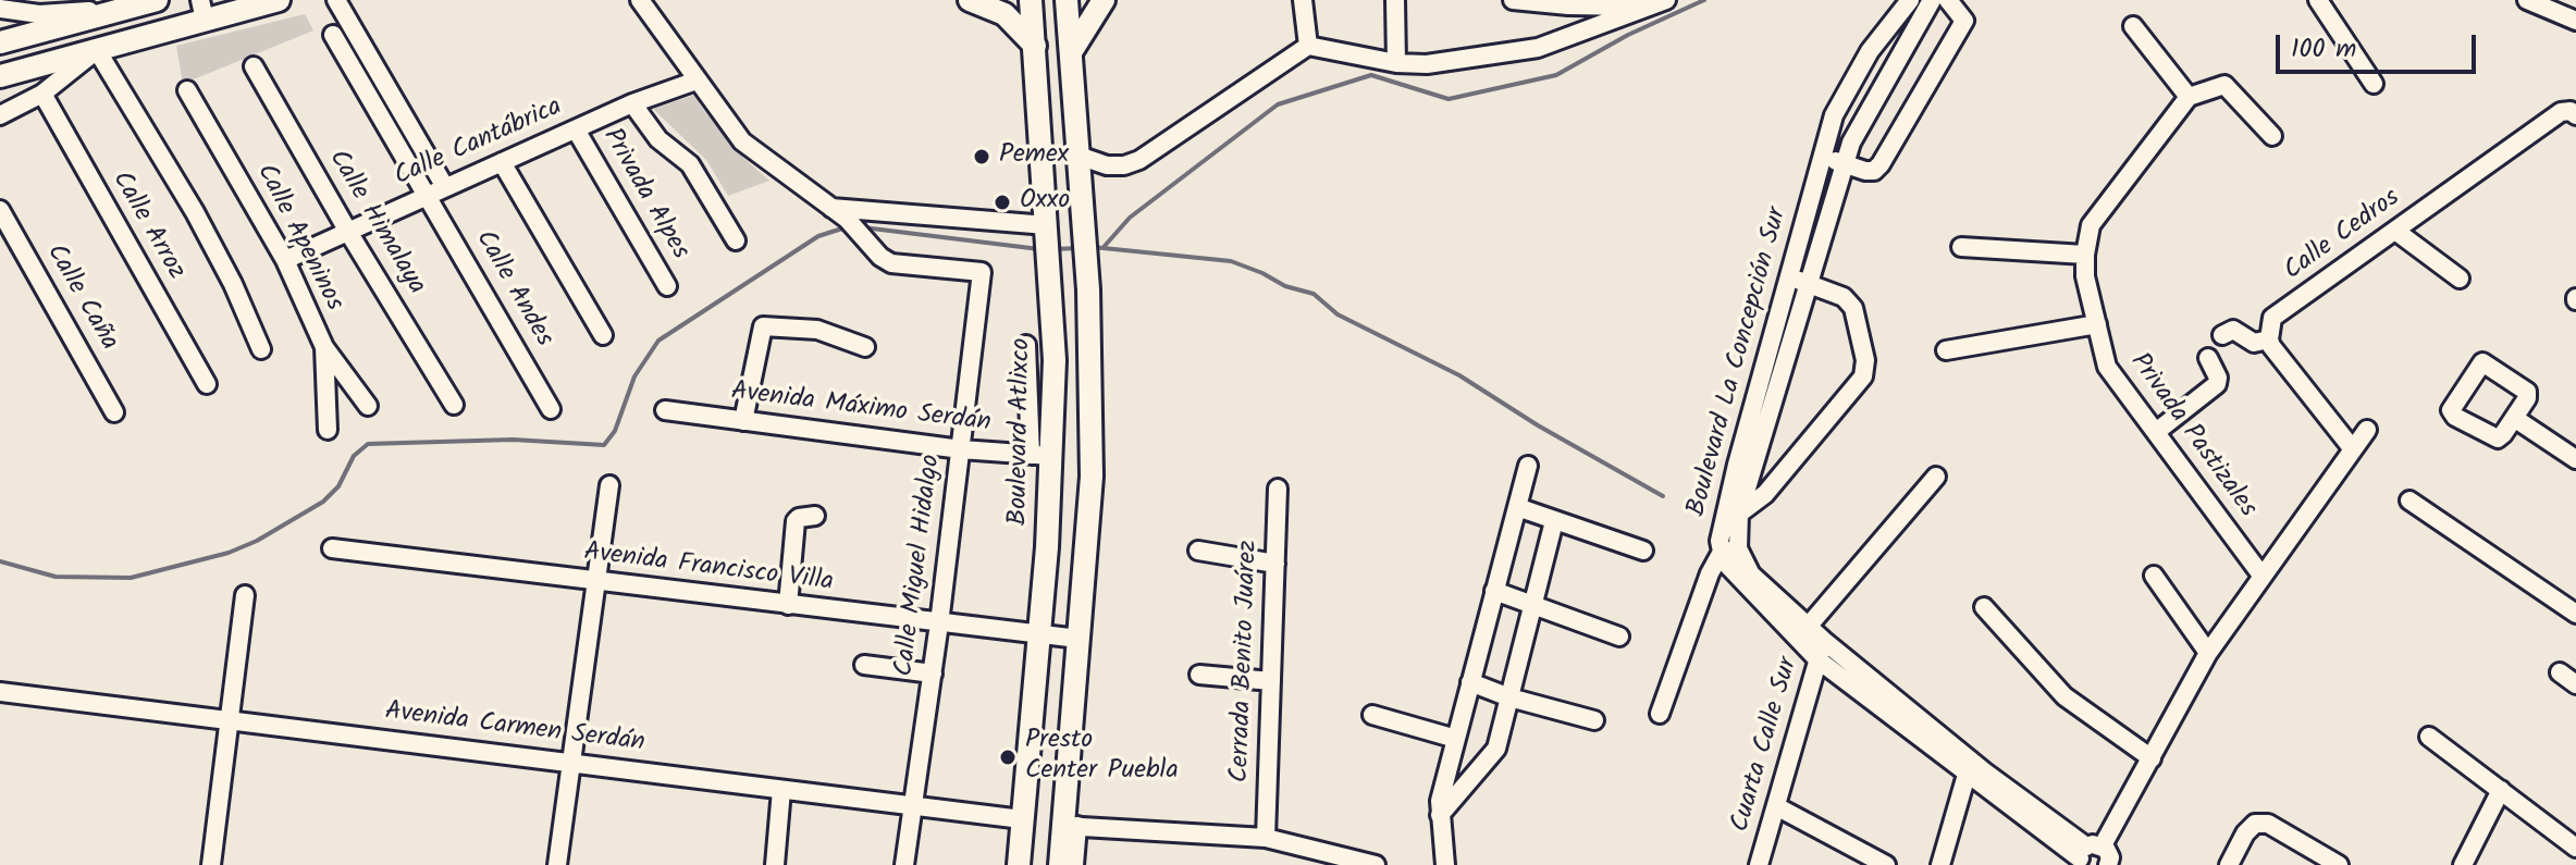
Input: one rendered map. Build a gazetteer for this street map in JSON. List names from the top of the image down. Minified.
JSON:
{"streets":{"main road":["Boulevard Atlixco"],"street":["Calle Cantábrica","Privada Alpes","Calle Himalaya","Calle Arroz","Calle Cedros","Calle Apeninos","Calle Andes","Calle Caña","Boulevard La Concepción Sur","Avenida Máximo Serdán","Privada Pastizales","Calle Miguel Hidalgo","Avenida Francisco Villa","Cerrada Benito Juárez","Avenida Carmen Serdán","Cuarta Calle Sur"]},"crossings":[["Calle Cantábrica","Privada Alpes"],["Calle Cantábrica","Calle Himalaya"],["Calle Cantábrica","Calle Apeninos"],["Calle Cantábrica","Calle Andes"],["Boulevard La Concepción Sur","Cuarta Calle Sur"],["Avenida Máximo Serdán","Boulevard Atlixco"],["Avenida Máximo Serdán","Calle Miguel Hidalgo"],["Boulevard Atlixco","Avenida Francisco Villa"],["Boulevard Atlixco","Avenida Carmen Serdán"],["Calle Miguel Hidalgo","Avenida Francisco Villa"],["Calle Miguel Hidalgo","Avenida Carmen Serdán"]],"places":["Pemex","Oxxo","Presto Center Puebla"],"scale_bar":"100 m"}
